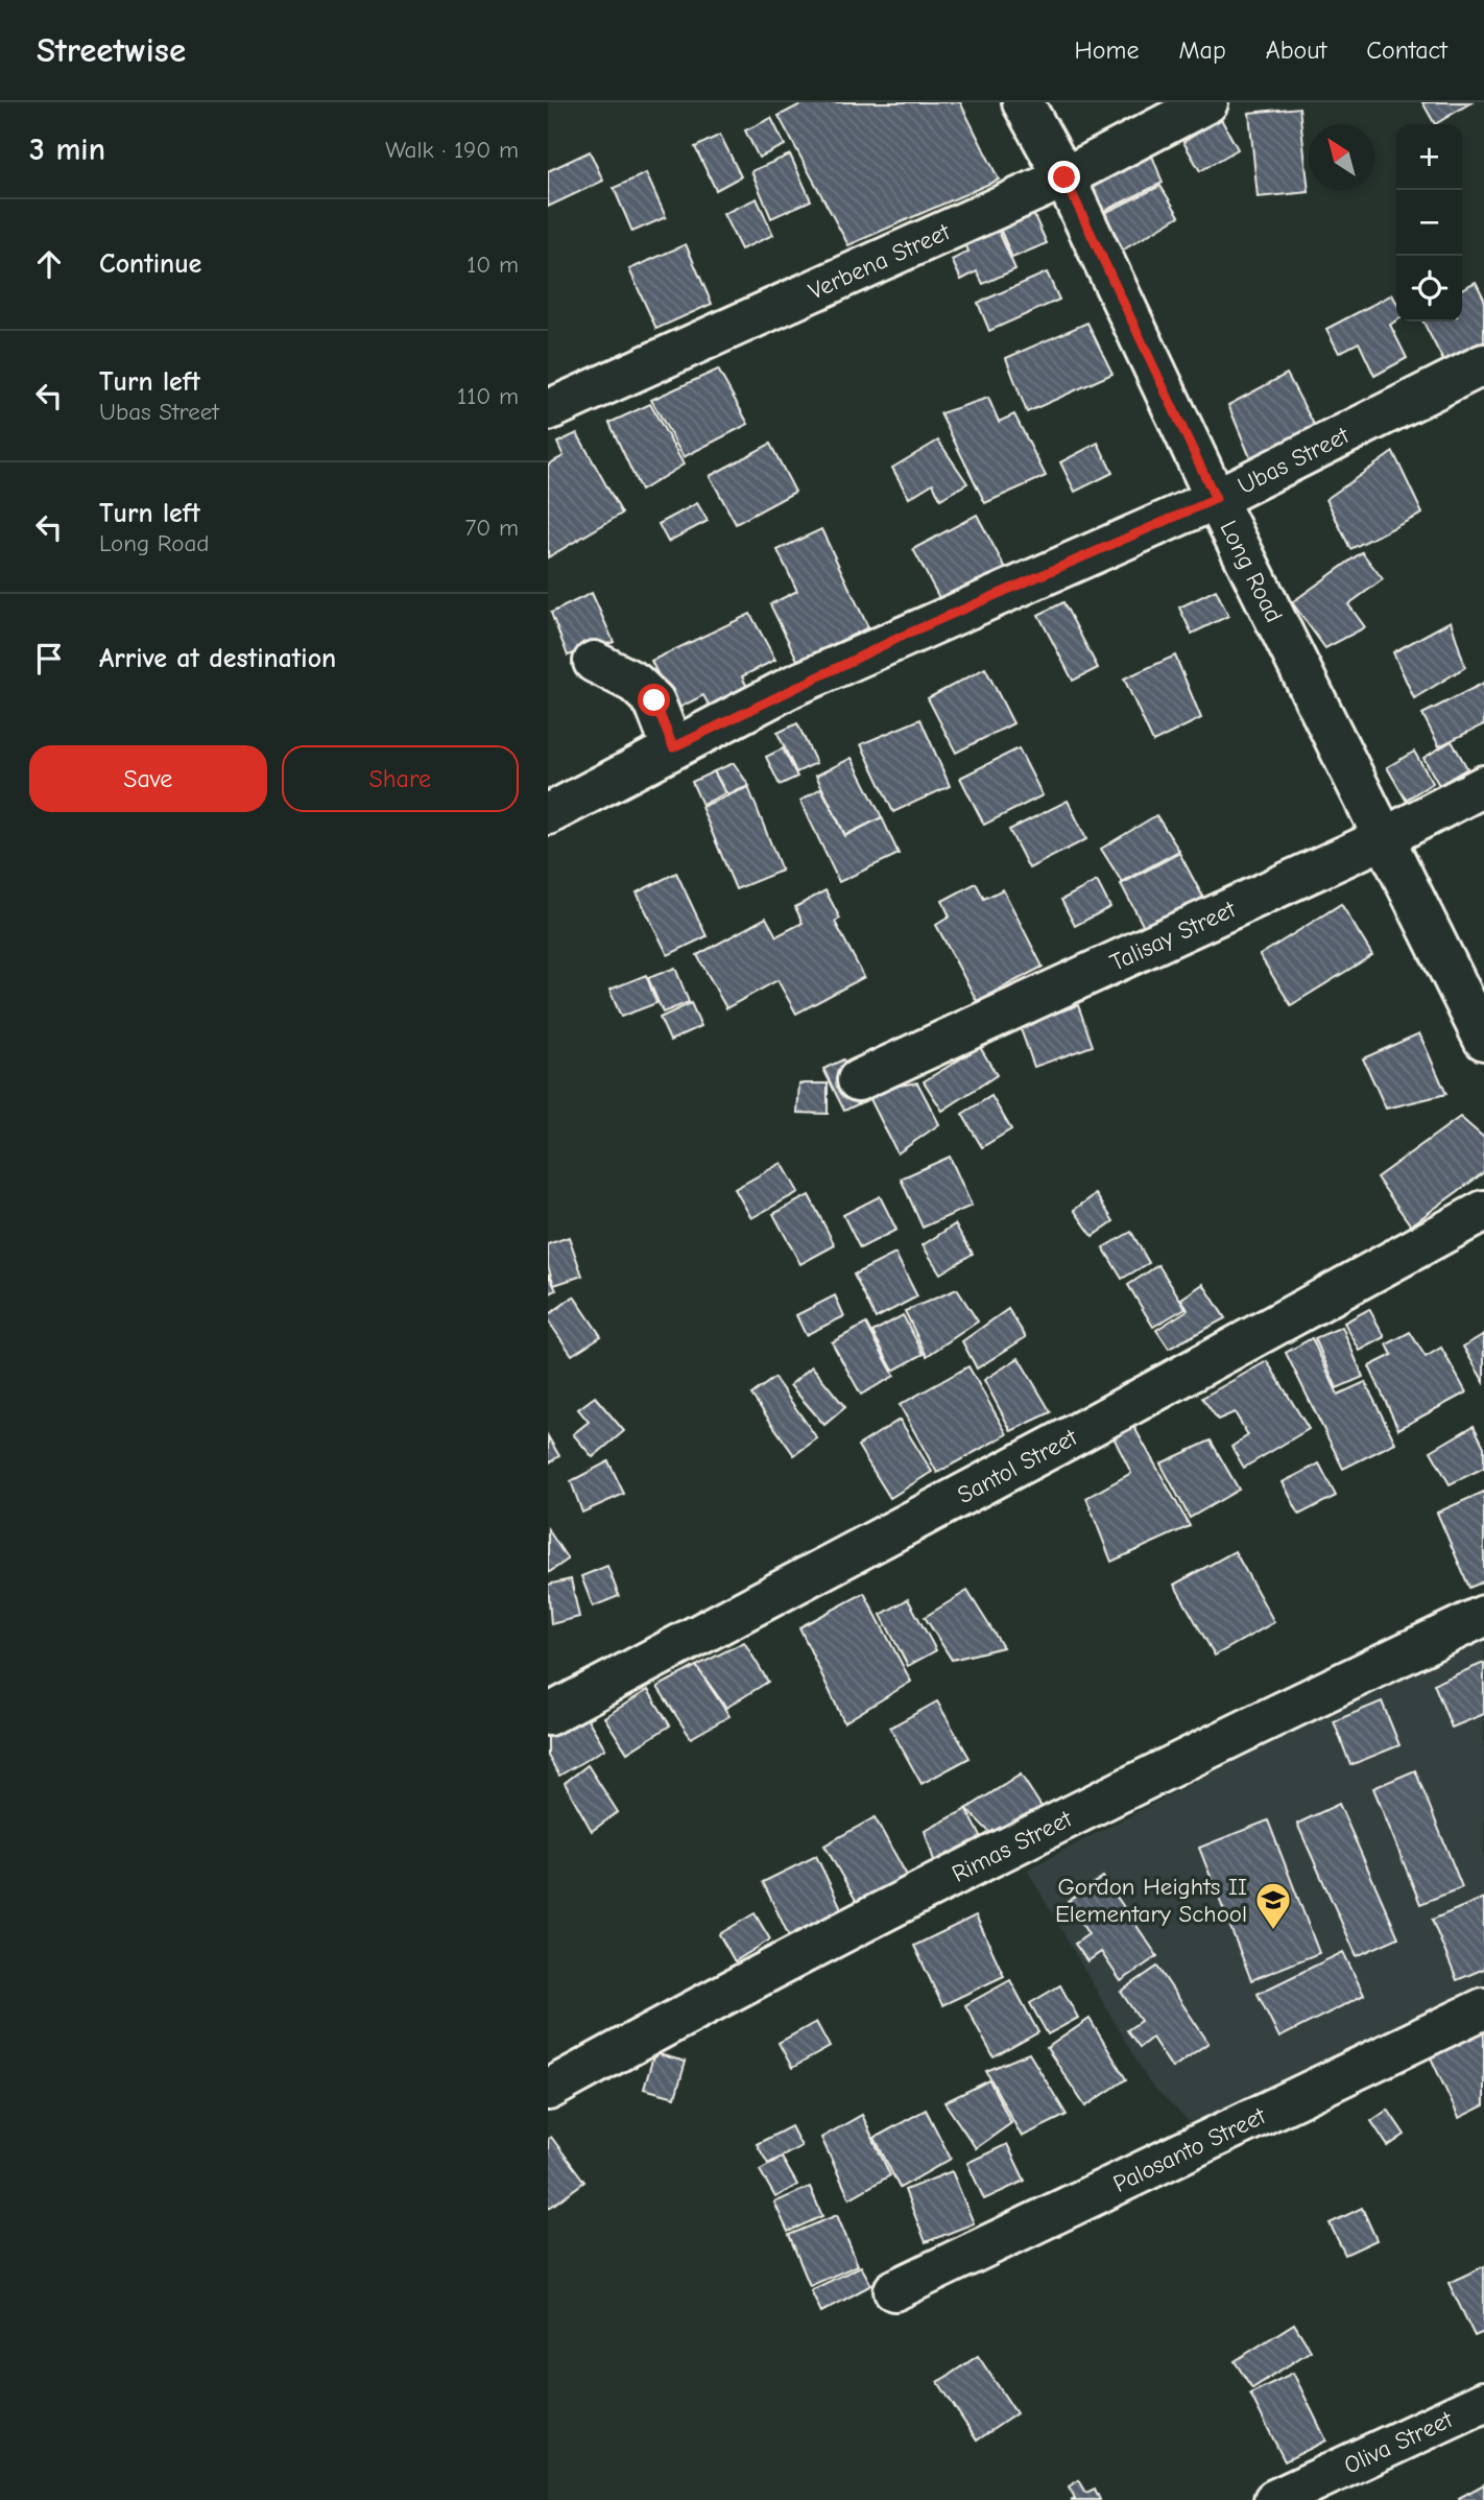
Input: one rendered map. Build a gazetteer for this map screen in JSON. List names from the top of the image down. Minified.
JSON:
{"streets":{"street":["Verbena Street","Ubas Street","Long Road","Talisay Street","Santol Street","Rimas Street","Palosanto Street","Oliva Street"]},"crossings":[["Verbena Street","Long Road"],["Ubas Street","Long Road"],["Long Road","Talisay Street"]],"places":{"school or university":["Gordon Heights II Elementary School"]},"north":"top left","page":{"header":"Streetwise","nav":["Home","Map","About","Contact"],"heading":["3 min","Walk · 190 m"],"map_buttons":["+","−"],"list":[["Continue","10 m"],["Turn left","Ubas Street","110 m"],["Turn left","Long Road","70 m"],"Arrive at destination"],"buttons":["Save","Share"]}}
